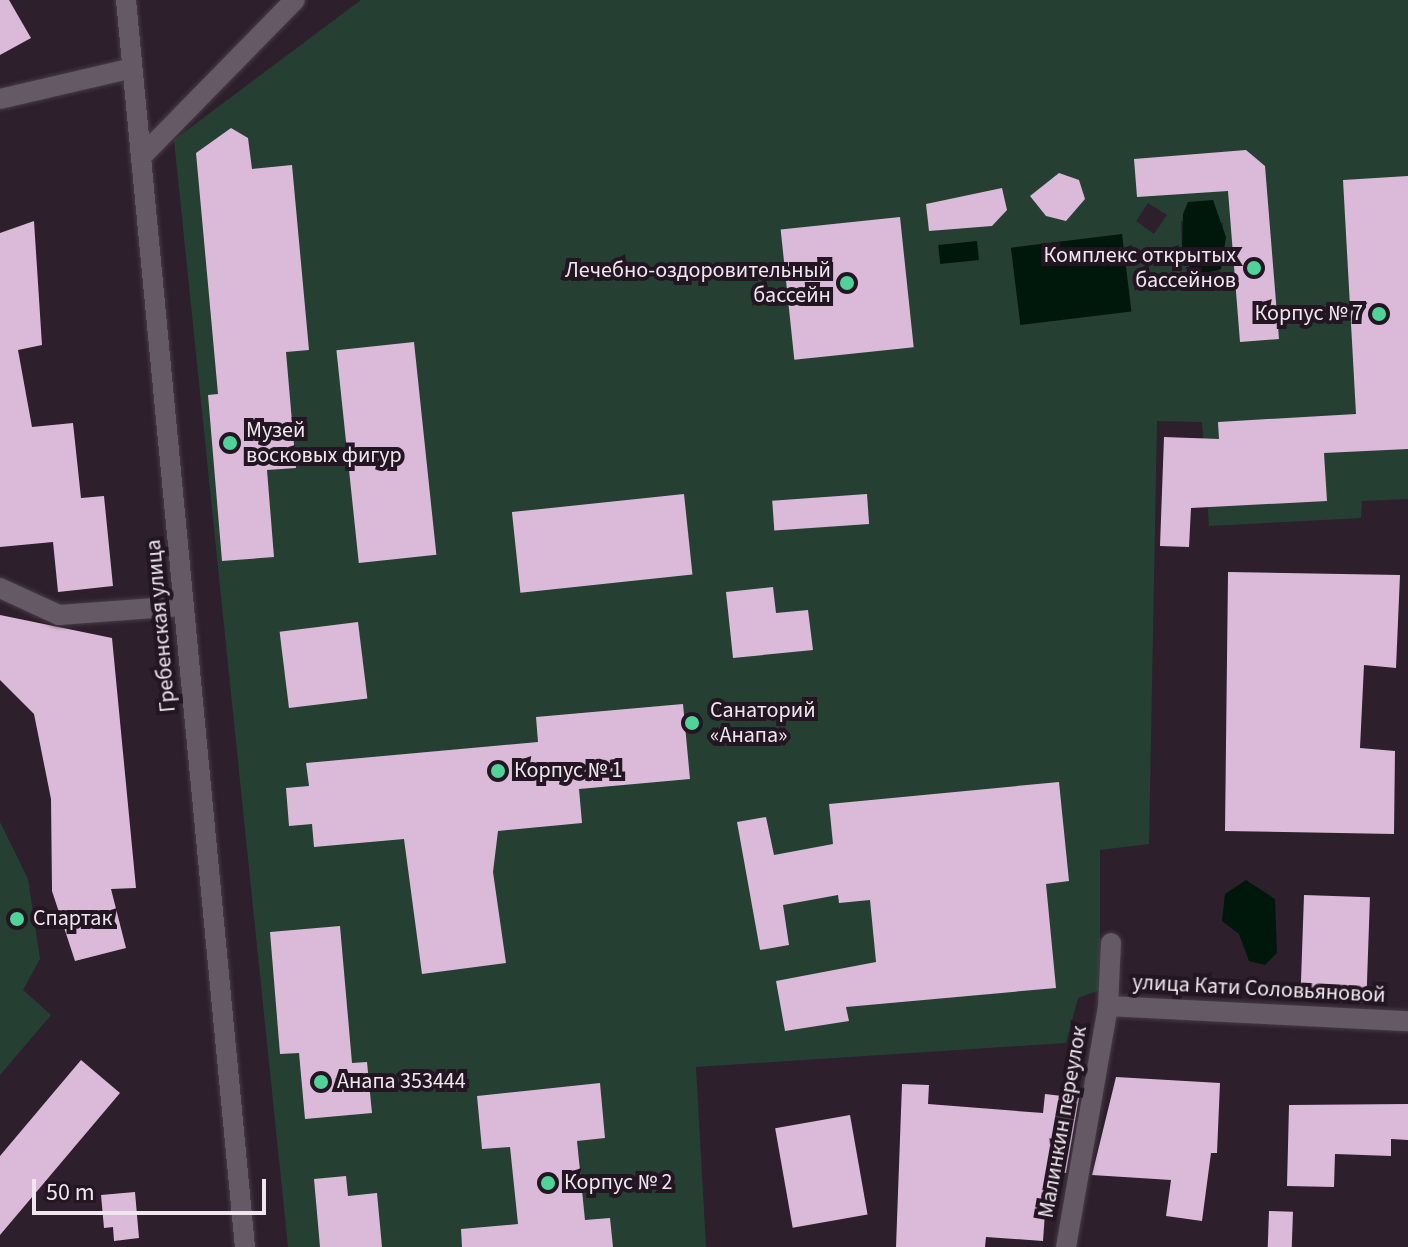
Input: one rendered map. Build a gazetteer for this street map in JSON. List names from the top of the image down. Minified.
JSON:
{"streets":{"street":["Гребенская улица","улица Кати Соловьяновой","Малинкин переулок"]},"crossings":[["улица Кати Соловьяновой","Малинкин переулок"]],"places":["Комплекс открытых бассейнов","Лечебно-оздоровительный бассейн","Корпус № 7","Музей восковых фигур","Санаторий «Анапа»","Корпус № 1","Спартак","Анапа 353444","Корпус № 2"],"scale_bar":"50 m"}
